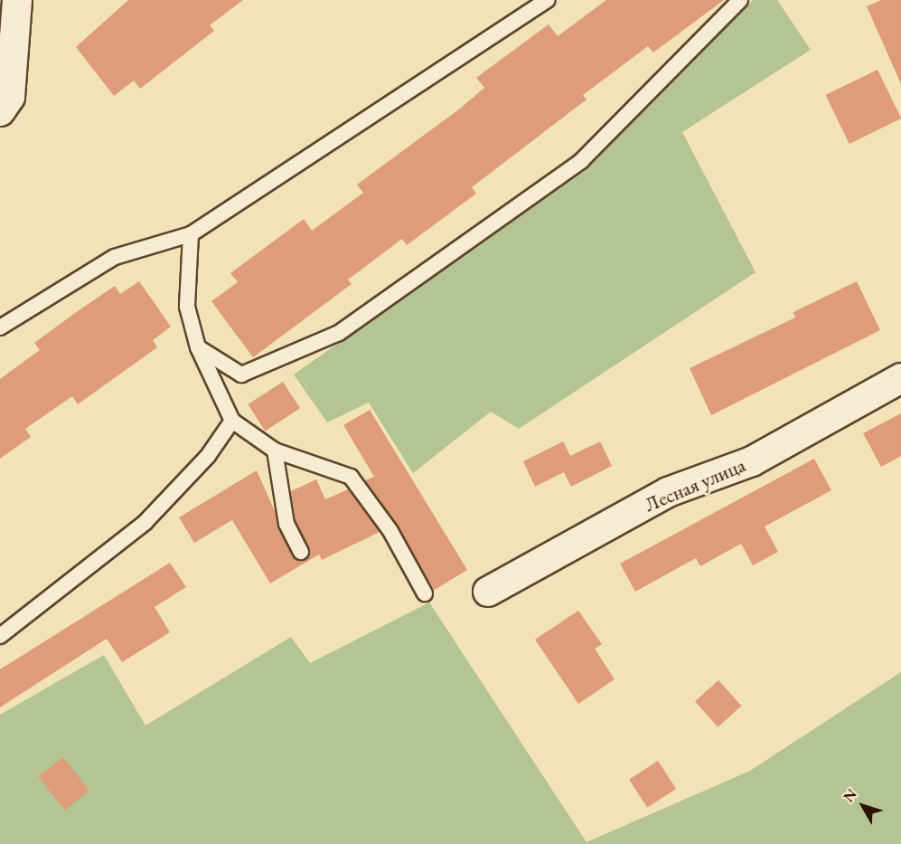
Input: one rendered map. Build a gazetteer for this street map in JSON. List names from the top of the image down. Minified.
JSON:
{"streets":{"street":["Лесная улица"]},"north":"top left"}
